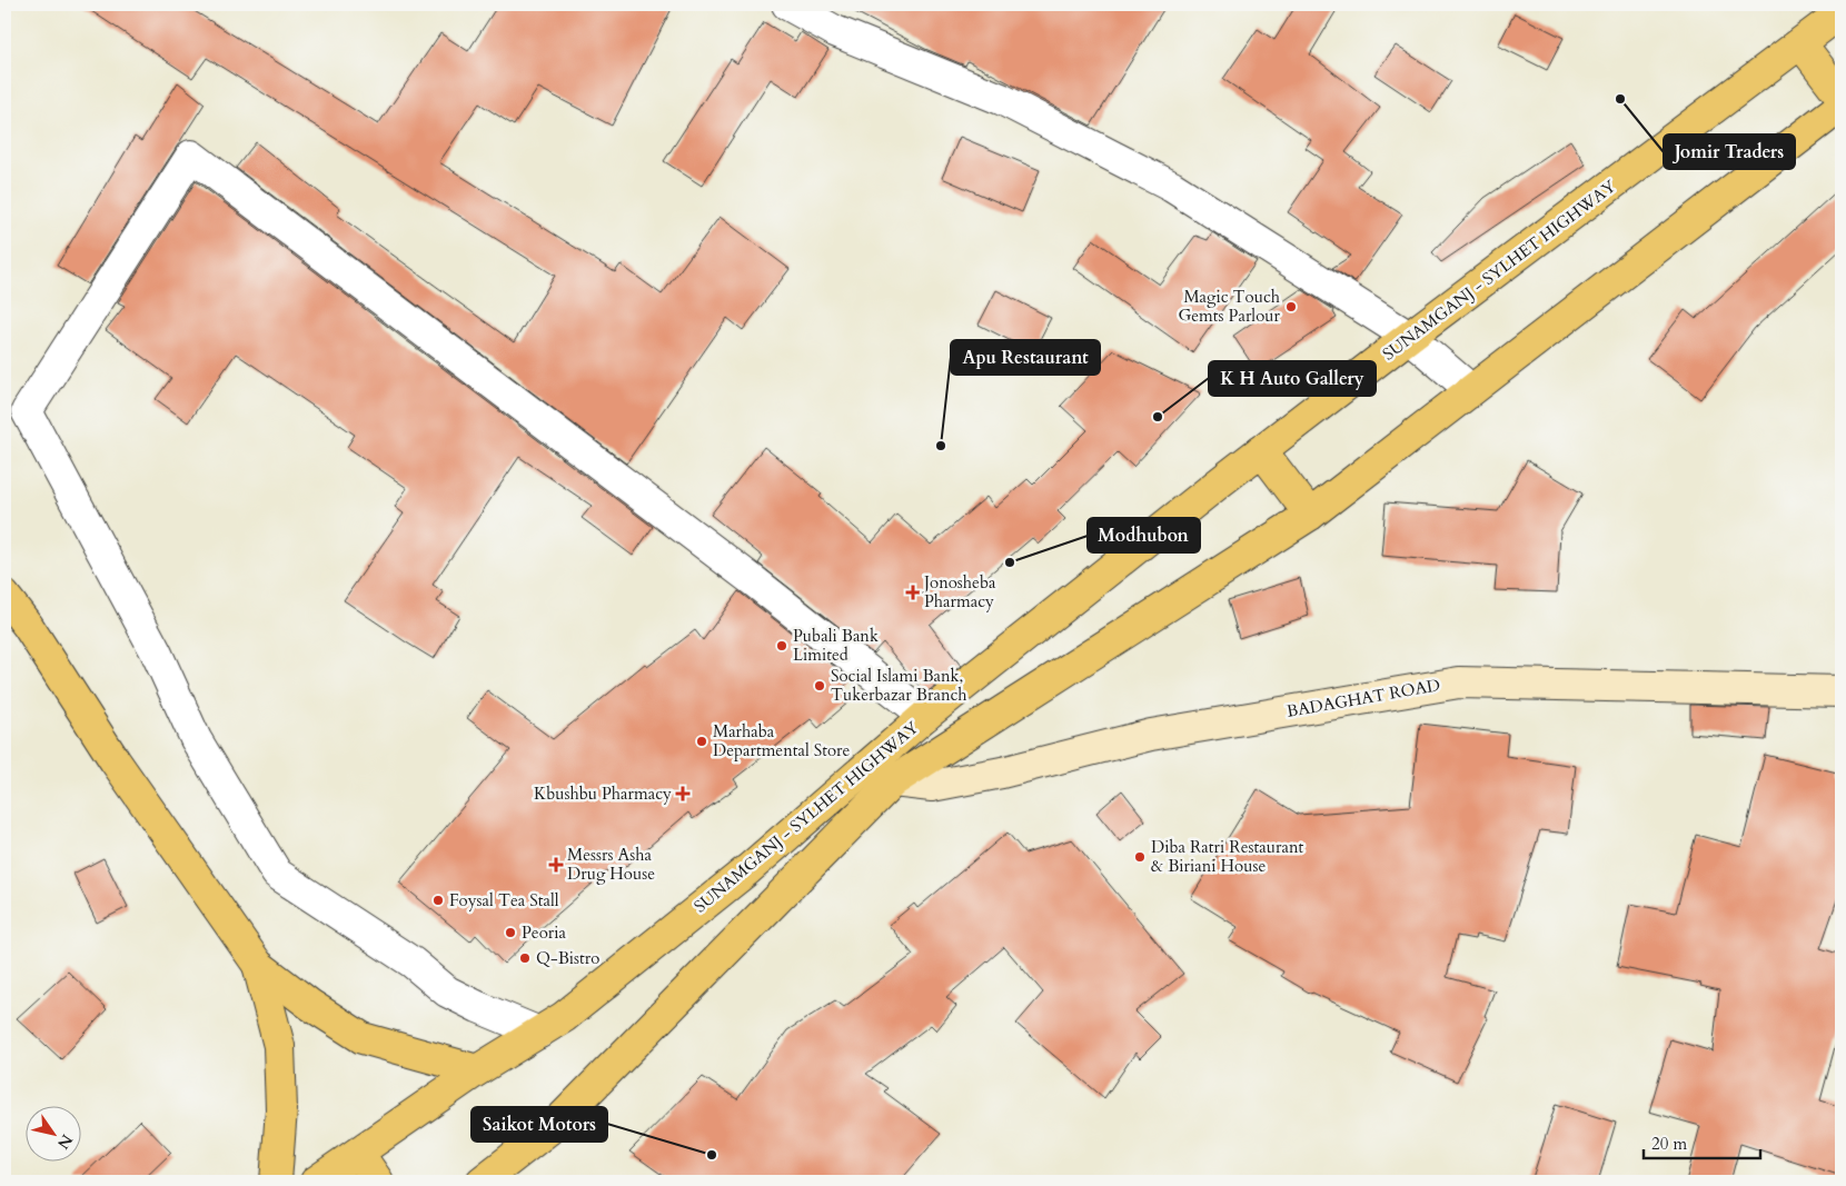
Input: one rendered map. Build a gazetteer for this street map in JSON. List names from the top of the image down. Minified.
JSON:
{"streets":{"main road":["SUNAMGANJ - SYLHET HIGHWAY","BADAGHAT ROAD"]},"crossings":[["SUNAMGANJ - SYLHET HIGHWAY","BADAGHAT ROAD"]],"places":{"other":["Jomir Traders","Magic Touch Gemts Parlour","K H Auto Gallery","Apu Restaurant","Modhubon","Pubali Bank Limited","Social Islami Bank, Tukerbazar Branch","Marhaba Departmental Store","Diba Ratri Restaurant & Biriani House","Foysal Tea Stall","Peoria","Q-Bistro","Saikot Motors"],"health":["Jonosheba Pharmacy","Kbushbu Pharmacy","Messrs Asha Drug House"]},"scale_bar":"20 m","north":"bottom right"}
